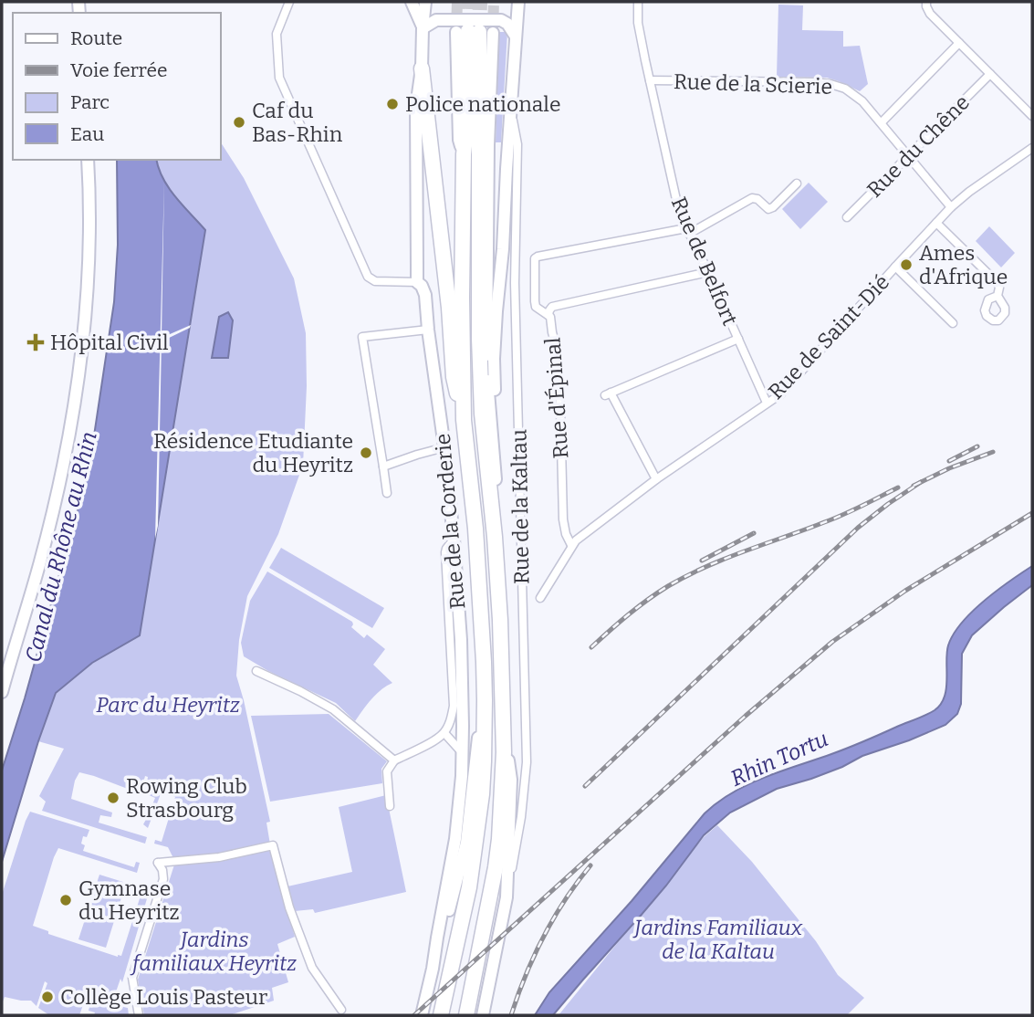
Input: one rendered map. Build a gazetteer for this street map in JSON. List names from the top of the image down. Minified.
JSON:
{"streets":{"main road":["Rue de la Corderie"],"street":["Rue de la Scierie","Rue du Chêne","Rue de Belfort","Rue de Saint-Dié","Rue d'Épinal","Rue de la Kaltau"]},"crossings":[["Rue de la Scierie","Rue du Chêne"],["Rue de la Scierie","Rue de Belfort"],["Rue de la Scierie","Rue de Saint-Dié"],["Rue de Belfort","Rue de Saint-Dié"],["Rue de Belfort","Rue d'Épinal"],["Rue de Saint-Dié","Rue d'Épinal"]],"water":["Canal du Rhône au Rhin","Rhin Tortu"],"parks":["Parc du Heyritz","Jardins Familiaux de la Kaltau","Jardins familiaux Heyritz"],"places":{"other":["Police nationale","Caf du Bas-Rhin","Ames d'Afrique","Résidence Etudiante du Heyritz","Rowing Club Strasbourg","Gymnase du Heyritz","Collège Louis Pasteur"],"health":["Hôpital Civil"]},"legend":["Route","Voie ferrée","Parc","Eau"]}
